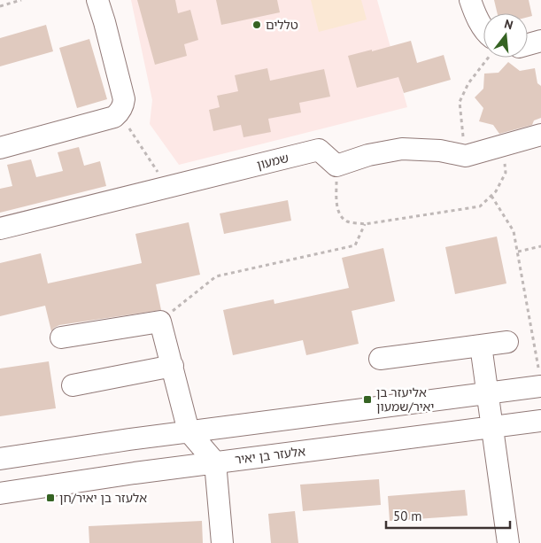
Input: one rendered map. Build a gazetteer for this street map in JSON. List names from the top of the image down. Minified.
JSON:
{"streets":{"street":["שמעון","אלעזר בן יאיר"]},"places":{"other":["טללים"],"transit":["אליעזר בן יאיר/שמעון","אלעזר בן יאיר/חן"]},"scale_bar":"50 m","north":"top"}
